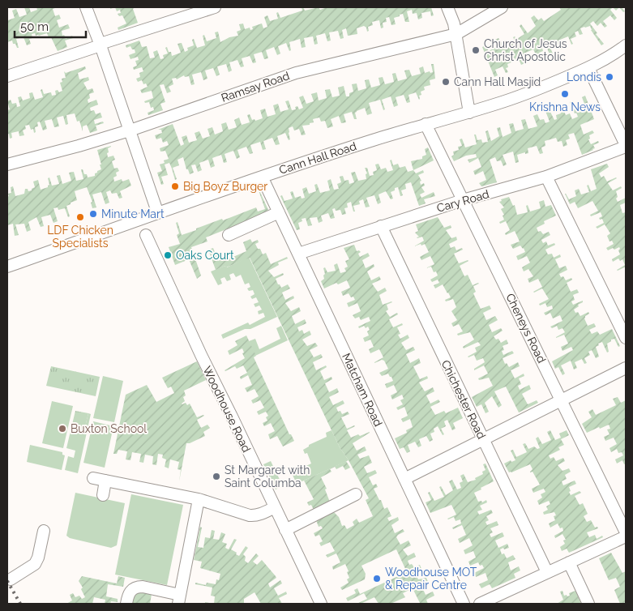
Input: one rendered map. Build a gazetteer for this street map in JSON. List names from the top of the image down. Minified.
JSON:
{"streets":{"street":["Ramsay Road","Cann Hall Road","Cary Road","Cheneys Road","Matcham Road","Chichester Road","Woodhouse Road"]},"crossings":[["Cann Hall Road","Cheneys Road"],["Cann Hall Road","Matcham Road"],["Cary Road","Cheneys Road"],["Cary Road","Matcham Road"],["Cary Road","Chichester Road"]],"places":["Church of Jesus Christ Apostolic","Londis","Cann Hall Masjid","Krishna News","Big Boyz Burger","Minute Mart","LDF Chicken Specialists","Oaks Court","Buxton School","St Margaret with Saint Columba","Woodhouse MOT & Repair Centre"],"scale_bar":"50 m"}
